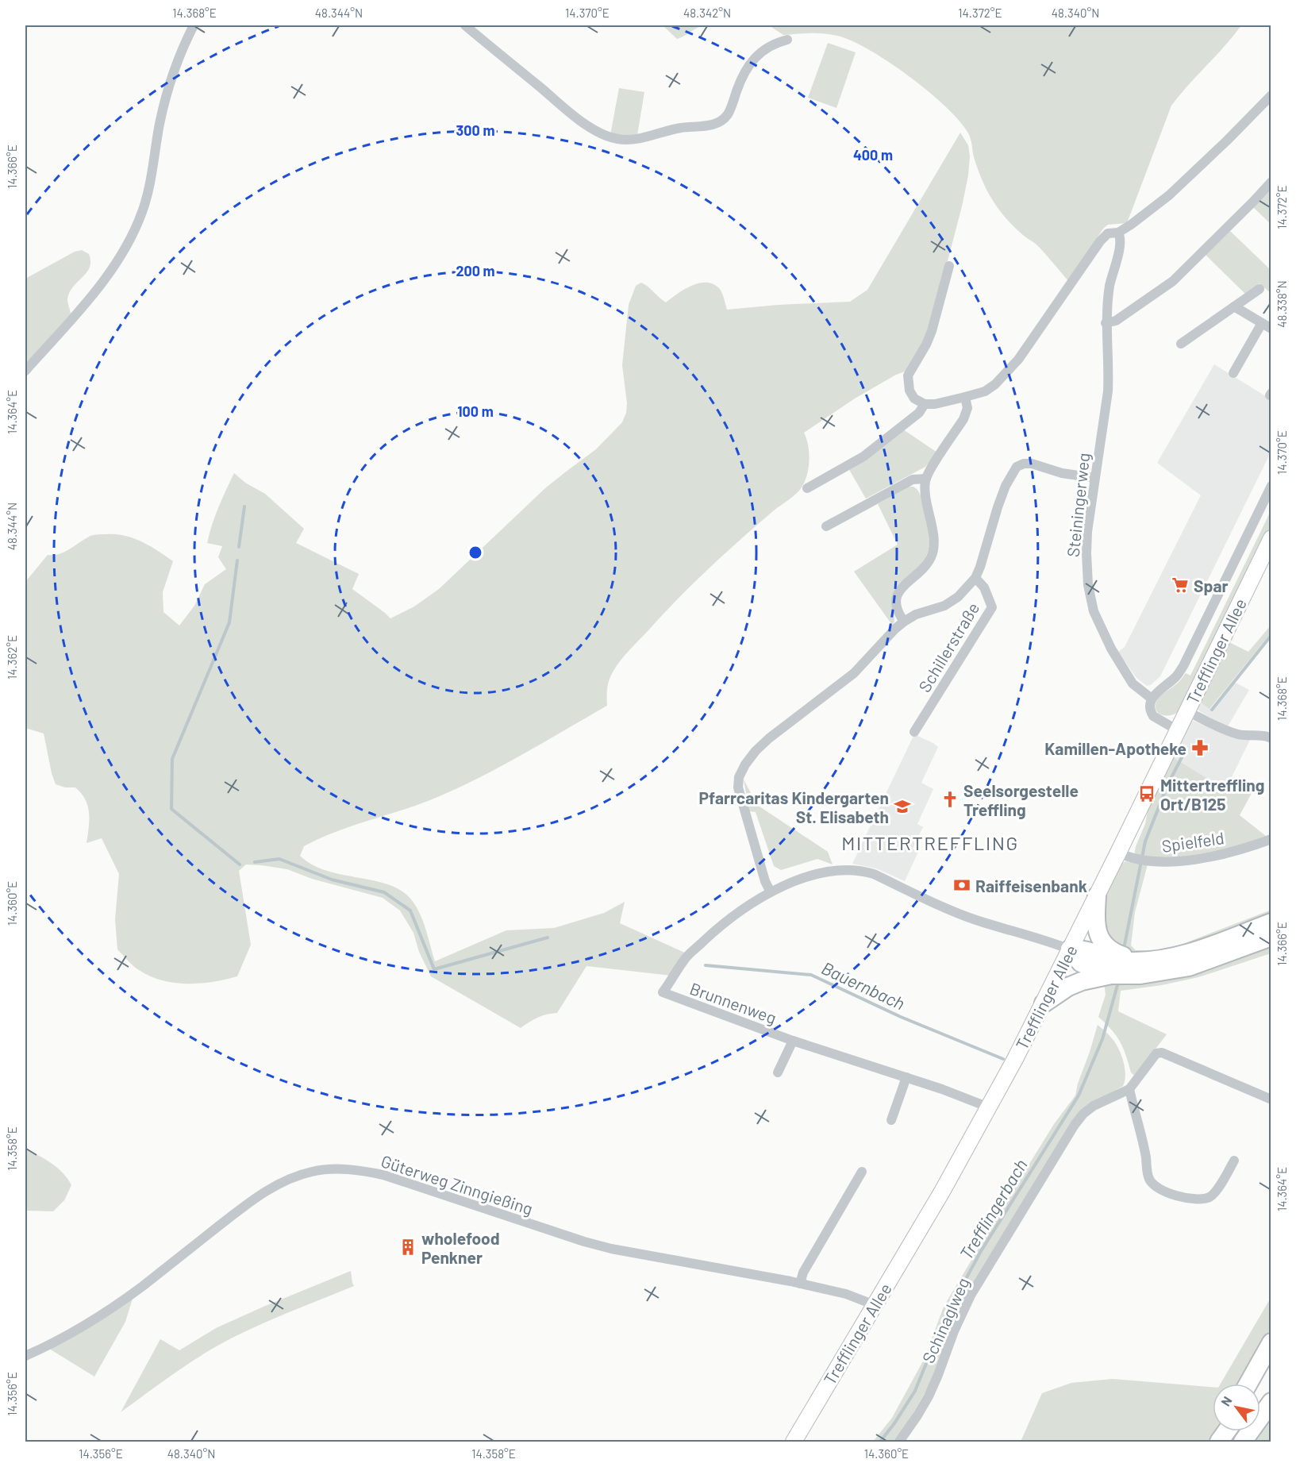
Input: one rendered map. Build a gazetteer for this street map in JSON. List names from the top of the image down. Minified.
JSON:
{"streets":{"main road":["Trefflinger Allee"],"street":["Steiningerweg","Schillerstraße","Spielfeld","Brunnenweg","Güterweg Zinngießing","Schinaglweg"]},"crossings":[["Trefflinger Allee","Spielfeld"],["Trefflinger Allee","Brunnenweg"],["Trefflinger Allee","Güterweg Zinngießing"]],"districts":["MITTERTREFFLING"],"water":["Bauernbach","Trefflingerbach"],"places":{"supermarket":["Spar"],"pharmacy":["Kamillen-Apotheke"],"bus stop":["Mittertreffling Ort/B125"],"church":["Seelsorgestelle Treffling"],"school or university":["Pfarrcaritas Kindergarten St. Elisabeth"],"bank":["Raiffeisenbank"],"building":["wholefood Penkner"]},"north":"top left","coordinates":["14.368°E","48.344°N","14.370°E","48.342°N","14.372°E","48.340°N","14.366°E","48.338°N","14.364°E","14.362°E","14.360°E","14.358°E","14.356°E"],"rings":["300 m","400 m","200 m","100 m"]}
